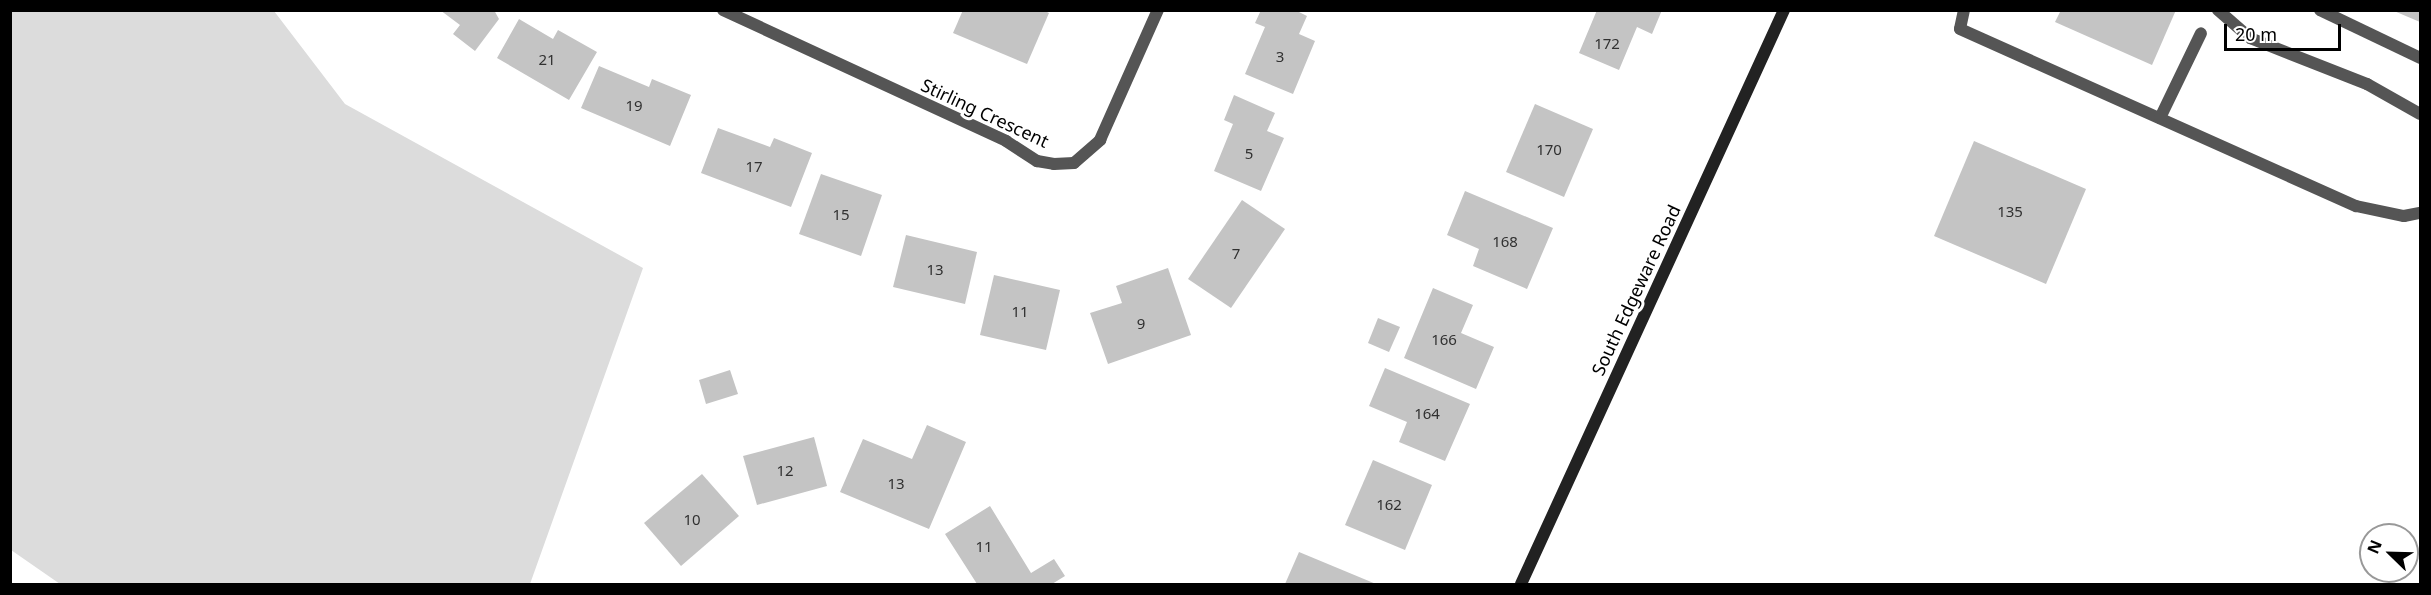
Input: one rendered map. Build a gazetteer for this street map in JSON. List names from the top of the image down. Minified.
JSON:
{"streets":{"main road":["South Edgeware Road"],"street":["Stirling Crescent"]},"house_numbers":["172","3","21","19","170","5","17","135","15","168","7","13","11","9","166","164","12","13","162","10","11"],"scale_bar":"20 m","north":"top left"}
